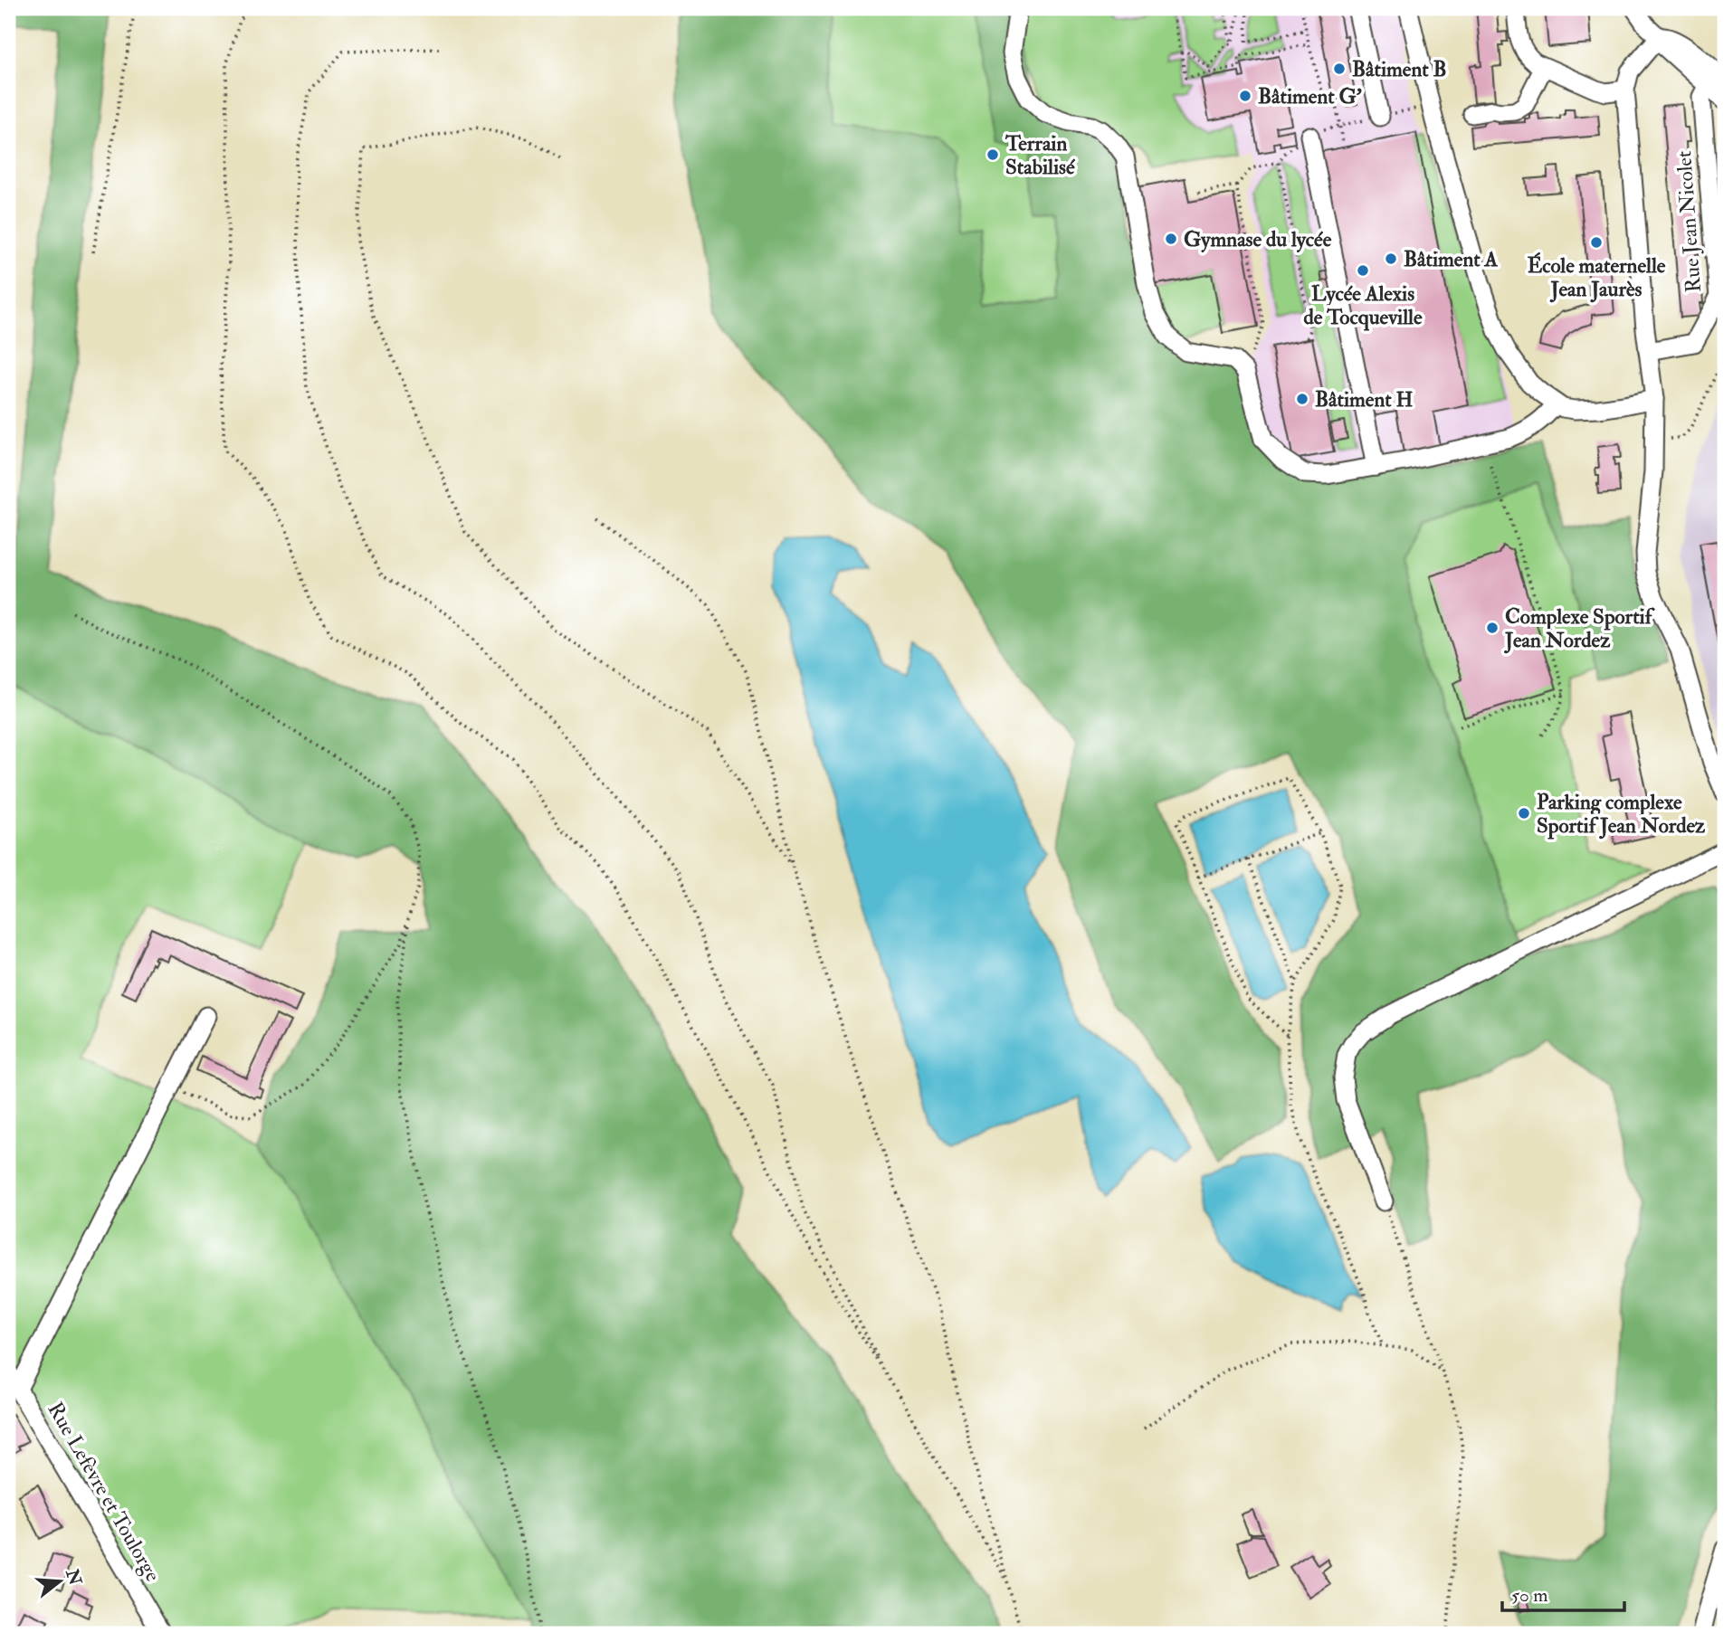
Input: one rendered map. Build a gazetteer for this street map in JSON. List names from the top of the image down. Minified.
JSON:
{"streets":{"street":["Rue Jean Nicolet","Rue Lefèvre et Toulorge"]},"places":["Bâtiment B","Bâtiment G'","Terrain Stabilisé","Gymnase du lycée","École maternelle Jean Jaurès","Bâtiment A","Lycée Alexis de Tocqueville","Bâtiment H","Complexe Sportif Jean Nordez","Parking complexe Sportif Jean Nordez"],"scale_bar":"50 m","north":"right"}
